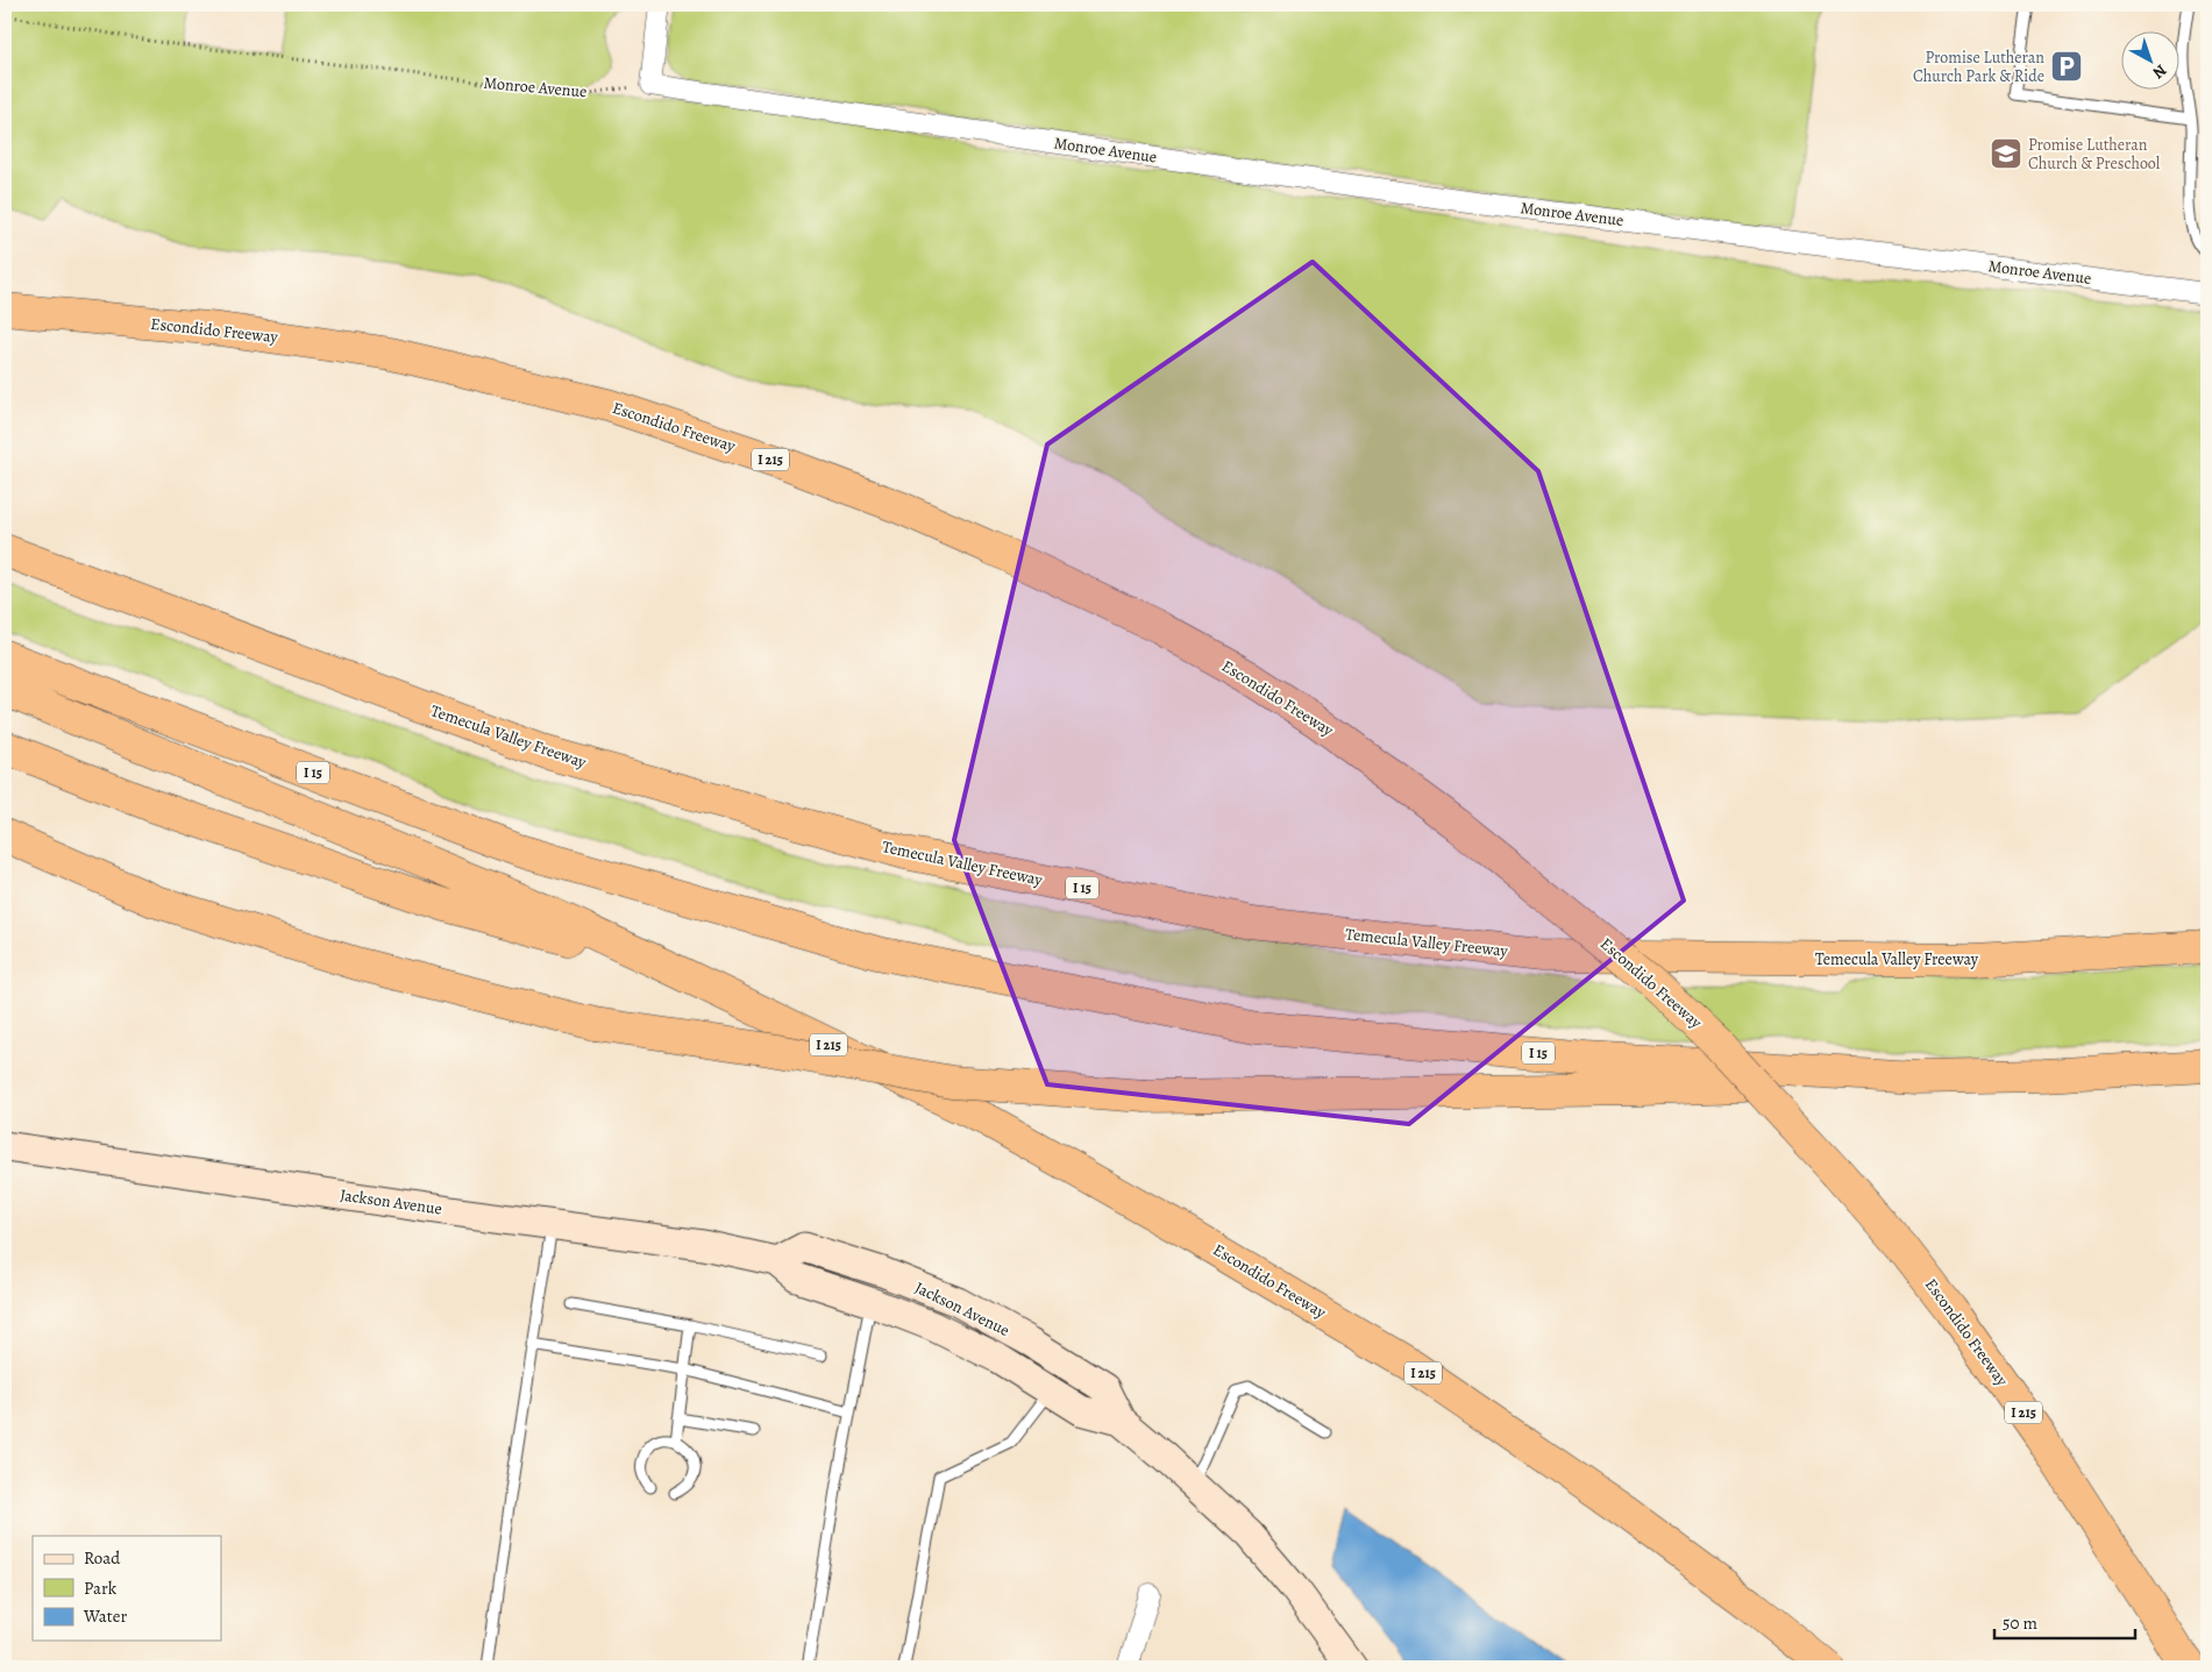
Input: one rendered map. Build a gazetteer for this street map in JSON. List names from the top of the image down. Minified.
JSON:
{"streets":{"highway":["Escondido Freeway","I 215","Temecula Valley Freeway","I 15"],"main road":["Jackson Avenue"],"street":["Monroe Avenue"]},"places":{"parking":["Promise Lutheran Church Park & Ride"],"school or university":["Promise Lutheran Church & Preschool"]},"legend":["Road","Park","Water"],"scale_bar":"50 m","north":"bottom right"}
